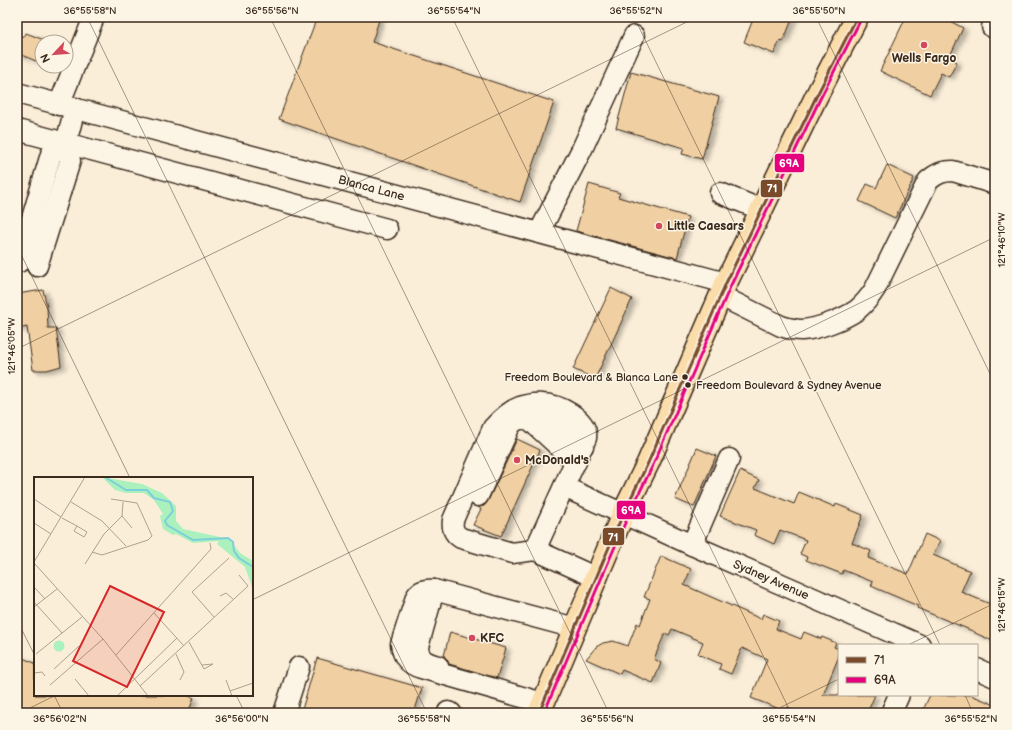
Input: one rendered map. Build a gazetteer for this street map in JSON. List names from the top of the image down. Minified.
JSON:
{"streets":{"street":["Blanca Lane","Sydney Avenue"]},"places":["Wells Fargo","Little Caesars","Freedom Boulevard & Blanca Lane","Freedom Boulevard & Sydney Avenue","McDonald's","KFC"],"lines":["transit line 71","transit line 69A"],"legend":["71","69A"],"north":"bottom left","coordinates":["36°55'58\"N","36°55'56\"N","36°55'54\"N","36°55'52\"N","36°55'50\"N","121°46'10\"W","121°46'05\"W","121°46'15\"W","36°56'02\"N","36°56'00\"N"]}
